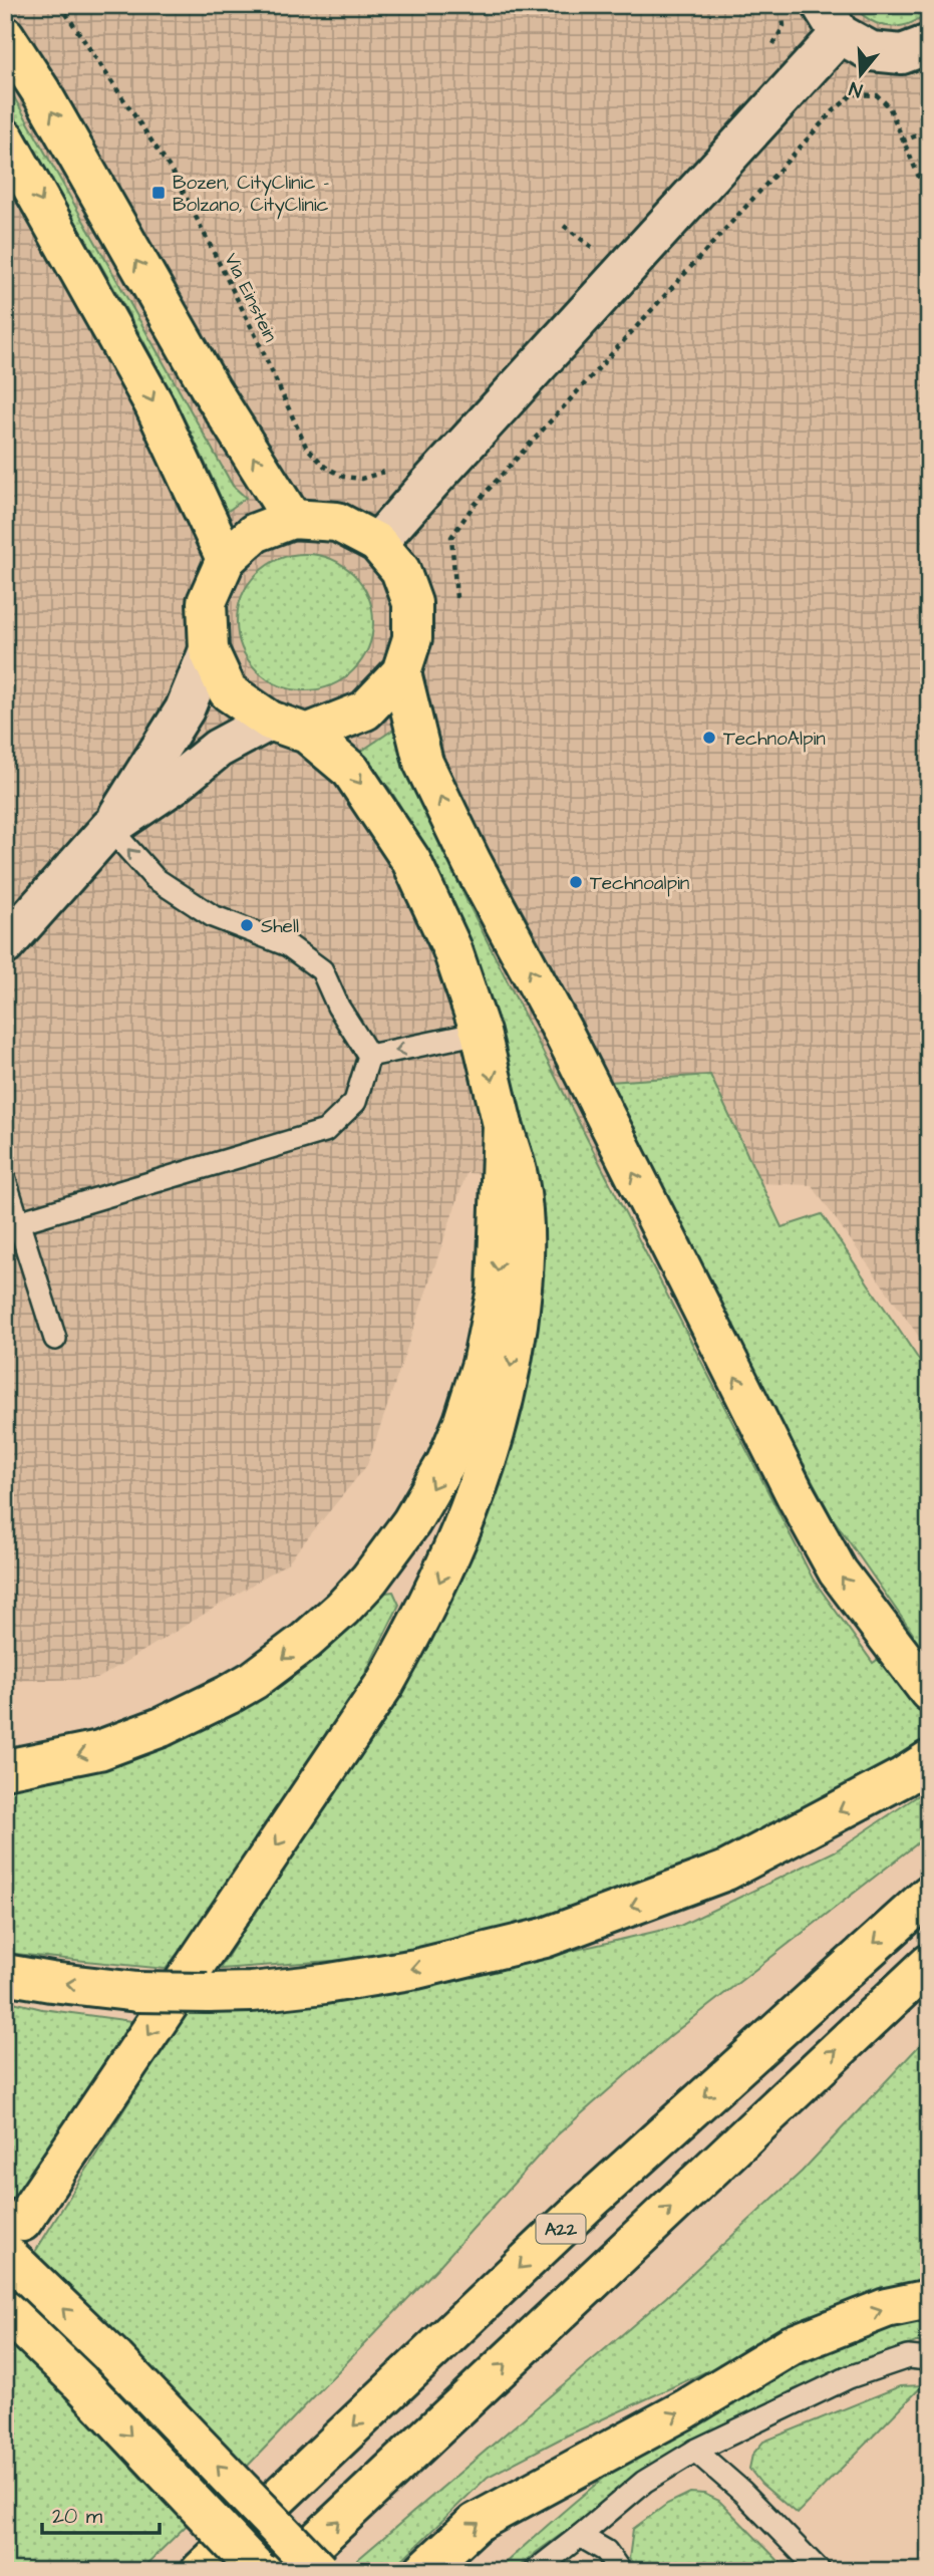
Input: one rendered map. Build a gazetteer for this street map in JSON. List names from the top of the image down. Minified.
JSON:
{"streets":{"main road":["A22"],"path":["Via Einstein"]},"places":{"transit":["Bozen, CityClinic - Bolzano, CityClinic"],"other":["TechnoAlpin","Technoalpin","Shell"]},"scale_bar":"20 m","north":"bottom"}
